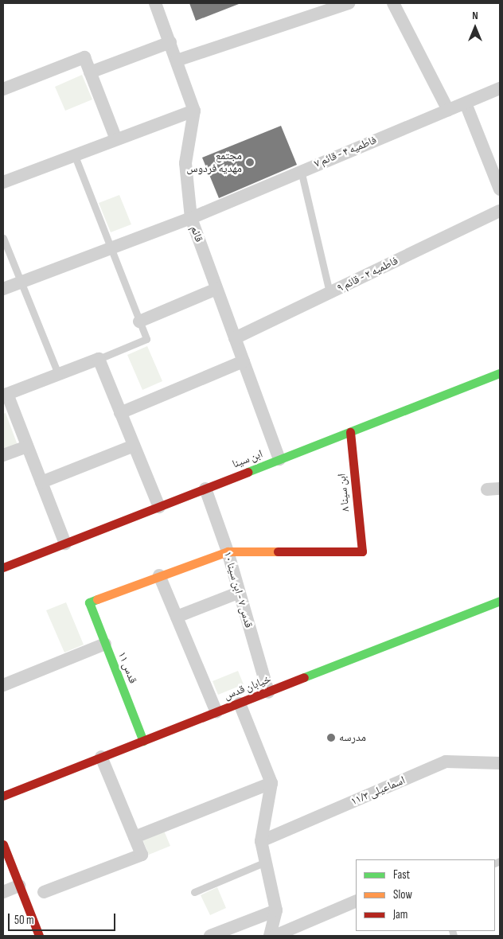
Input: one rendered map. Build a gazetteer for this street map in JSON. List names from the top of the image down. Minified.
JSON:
{"streets":{"street":["فاطمیه ۴ - قائم ۷","قائم","فاطمیه ۲ - قائم ۹","ابن سینا","ابن سینا ۸","قدس ۷ - ابن سینا ۱۰","قدس ۱۱","خیابان قدس","اسماعیلی ۱۱/۳"]},"crossings":[["فاطمیه ۴ - قائم ۷","قائم"],["قائم","فاطمیه ۲ - قائم ۹"],["قائم","ابن سینا"],["ابن سینا","ابن سینا ۸"],["ابن سینا","قدس ۷ - ابن سینا ۱۰"],["ابن سینا ۸","قدس ۷ - ابن سینا ۱۰"],["قدس ۷ - ابن سینا ۱۰","خیابان قدس"],["قدس ۱۱","خیابان قدس"]],"places":["مجتمع مهدیه فردوس","مدرسه"],"legend":["Fast","Slow","Jam"],"scale_bar":"50 m","north":"top"}
